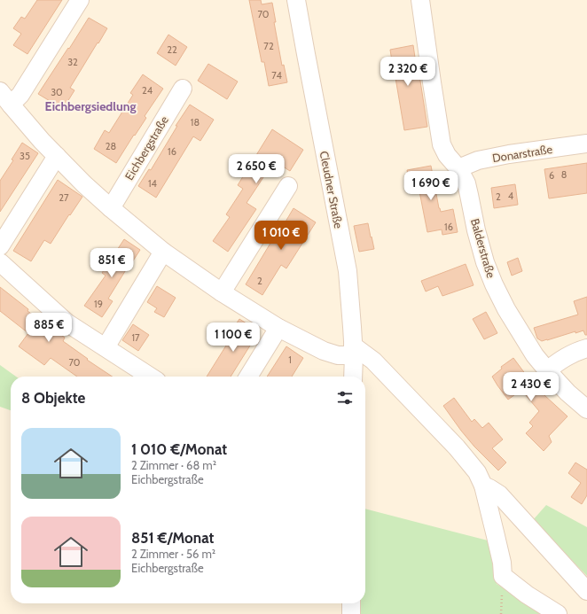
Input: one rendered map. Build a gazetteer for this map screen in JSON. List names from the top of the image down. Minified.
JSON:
{"streets":{"street":["Eichbergstraße","Donarstraße","Cleudner Straße","Balderstraße"]},"crossings":[["Donarstraße","Balderstraße"]],"districts":["Eichbergsiedlung"],"house_numbers":["70","72","22","32","74","24","30","18","28","16","35","8","6","14","4","2","27","16","2","19","17","1","70"],"page":{"price":["2 320 €","2 650 €","1 690 €","1 010 €","851 €","885 €","1 100 €","2 430 €"],"heading":"8 Objekte","list":[{"name":"1 010 €/Monat","note":"2 Zimmer · 68 m² · Eichbergstraße"},{"name":"851 €/Monat","note":"2 Zimmer · 56 m² · Eichbergstraße"}]}}
